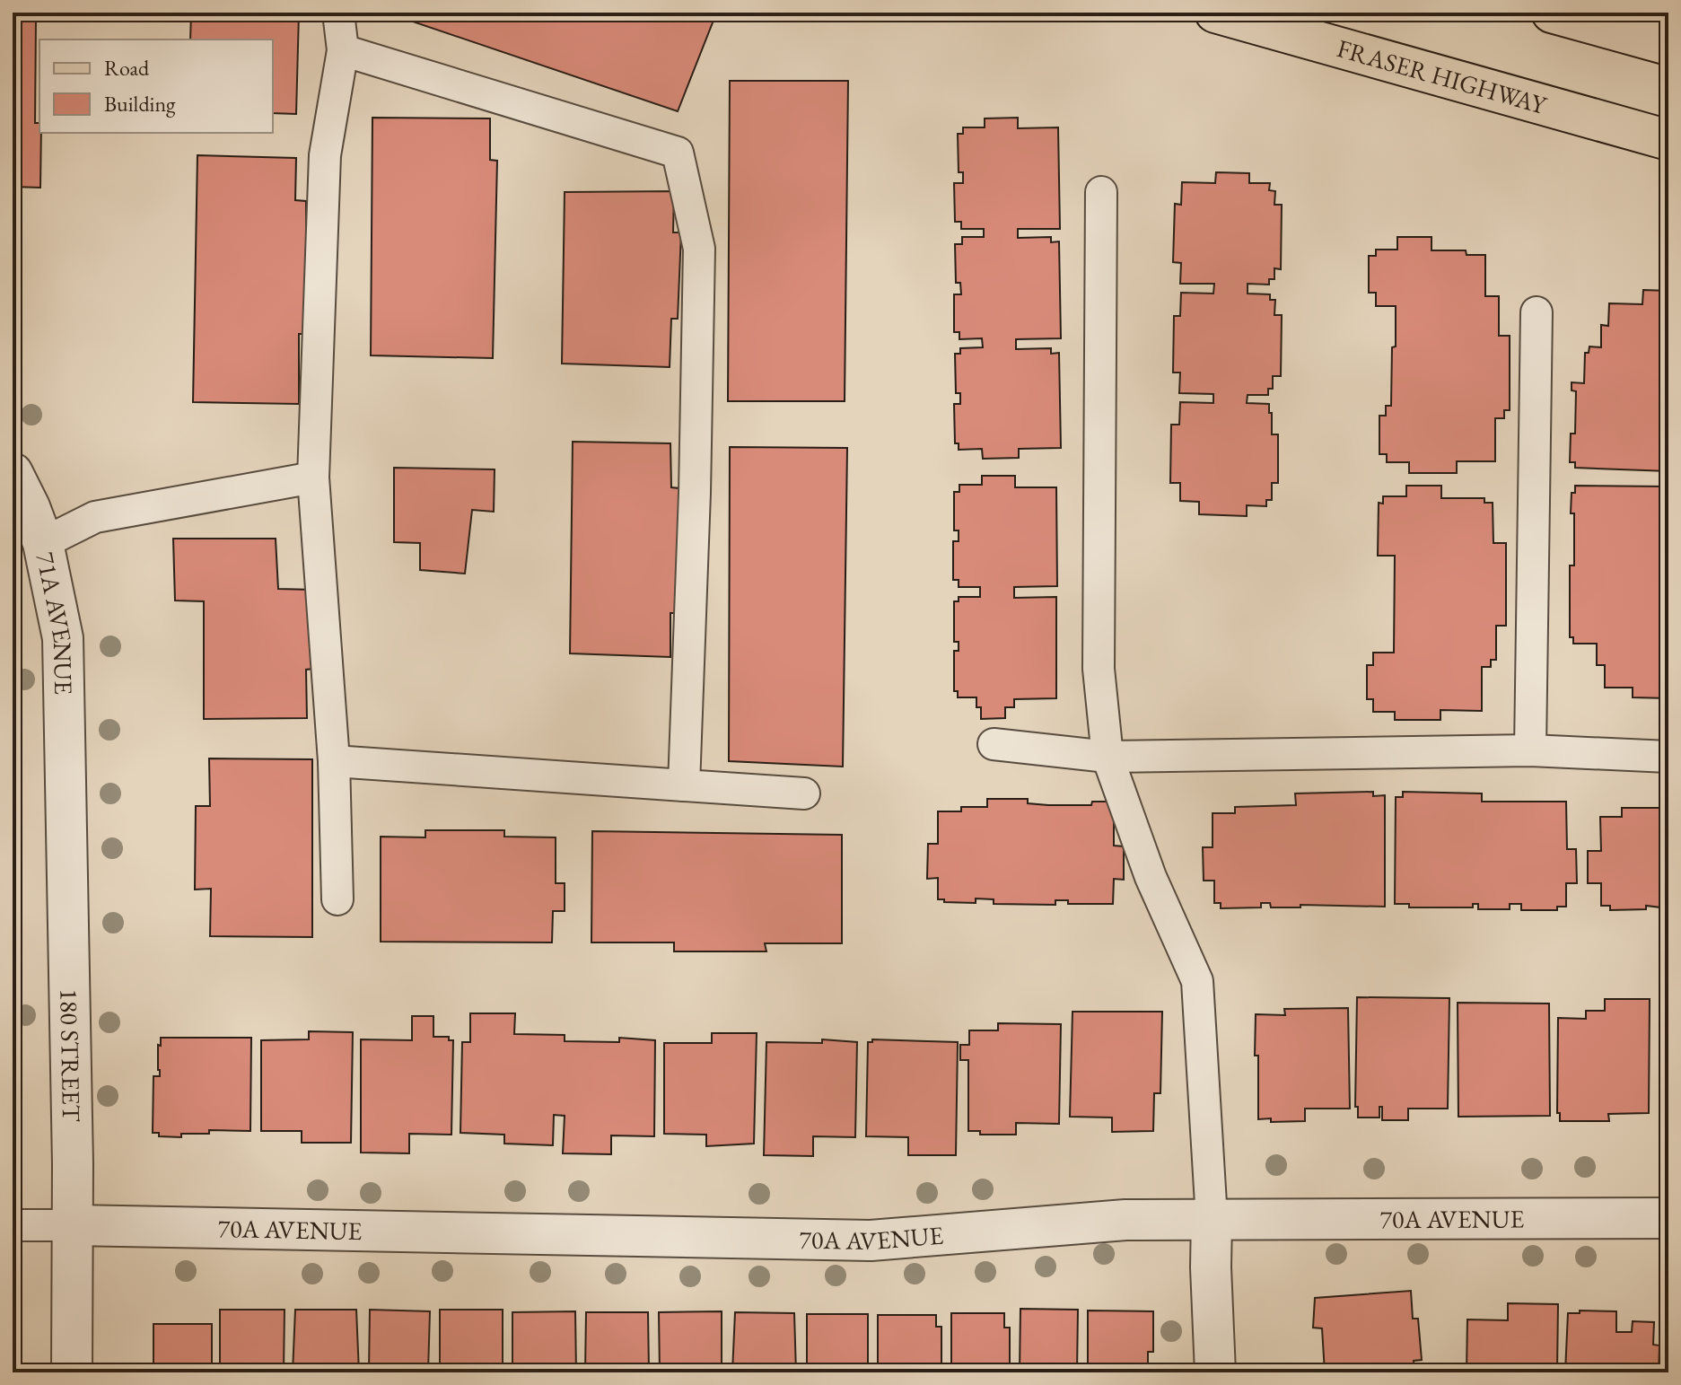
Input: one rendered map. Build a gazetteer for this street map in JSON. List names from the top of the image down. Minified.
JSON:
{"streets":{"main road":["FRASER HIGHWAY"],"street":["71A AVENUE","180 STREET","70A AVENUE"]},"crossings":[["71A AVENUE","180 STREET"],["180 STREET","70A AVENUE"]],"legend":["Road","Building"]}
